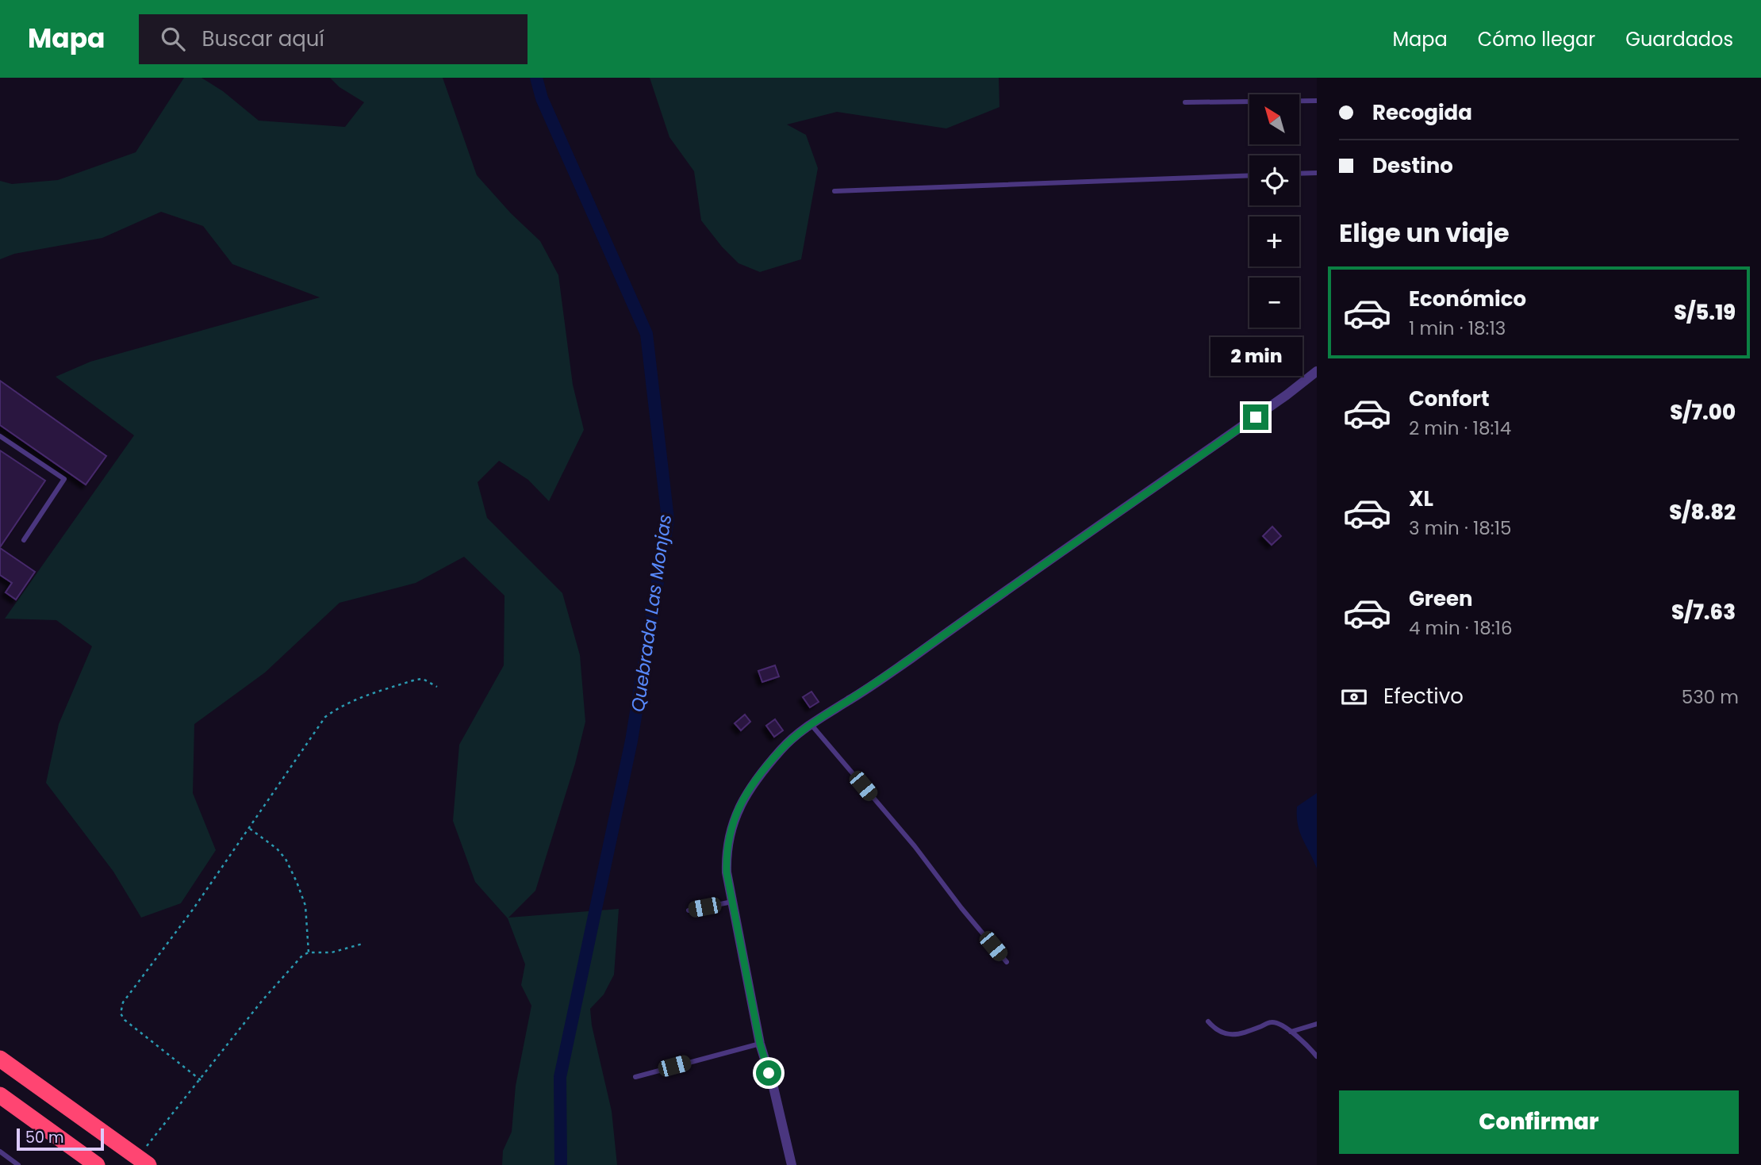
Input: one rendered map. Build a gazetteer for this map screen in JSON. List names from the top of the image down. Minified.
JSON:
{"water":["Quebrada Las Monjas"],"scale_bar":"50 m","north":"top left","page":{"header":"Mapa","search":"Buscar aquí","nav":["Mapa","Cómo llegar","Guardados"],"banner":["Recogida","Destino"],"map_buttons":["+","−"],"heading":"Elige un viaje","list":[{"name":"Económico","note":"1 min · 18:13","value":"S/5.19"},{"name":"Confort","note":"2 min · 18:14","value":"S/7.00"},{"name":"XL","note":"3 min · 18:15","value":"S/8.82"},{"name":"Green","note":"4 min · 18:16","value":"S/7.63"}],"bubble":"2 min","pay":["Efectivo","530 m"],"buttons":"Confirmar","scale":"50 m"}}
